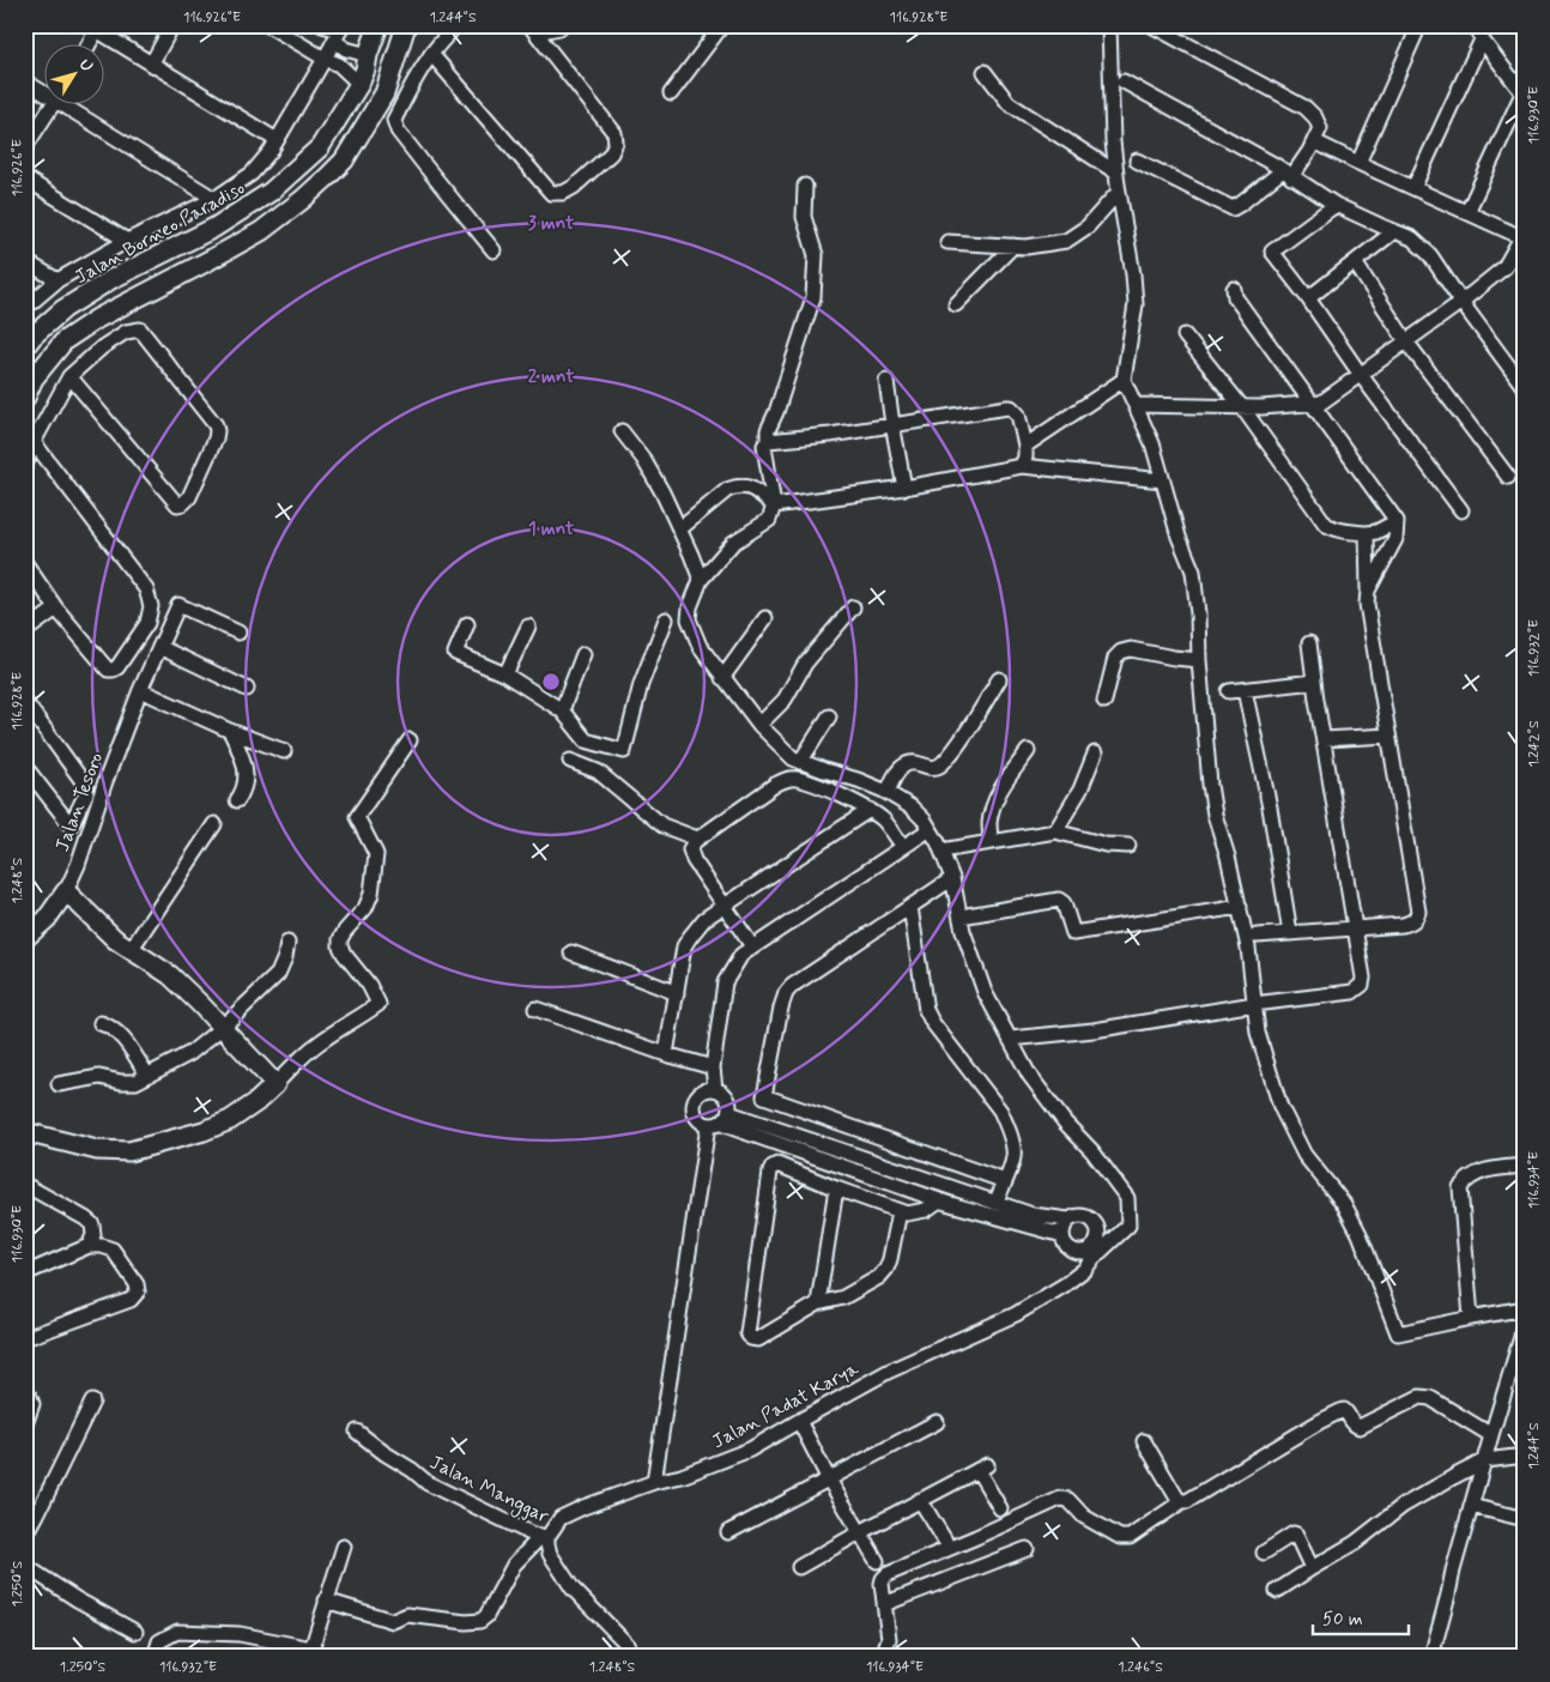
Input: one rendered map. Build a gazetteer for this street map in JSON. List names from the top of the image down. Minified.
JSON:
{"streets":{"street":["Jalan Borneo Paradiso","Jalan Tesoro","Jalan Padat Karya","Jalan Manggar"]},"crossings":[["Jalan Padat Karya","Jalan Manggar"]],"scale_bar":"50 m","north":"top right","coordinates":["116.926°E","1.244°S","116.928°E","116.930°E","116.932°E","1.242°S","1.248°S","116.934°E","1.250°S","1.246°S"],"rings":["3 mnt","2 mnt","1 mnt"]}
